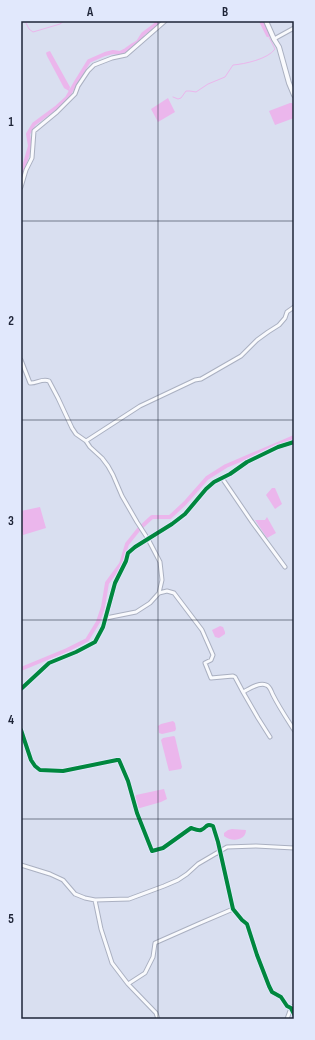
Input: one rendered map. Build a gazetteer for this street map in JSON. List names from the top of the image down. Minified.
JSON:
{"grid":{"columns":["A","B"],"rows":["1","2","3","4","5"]}}
